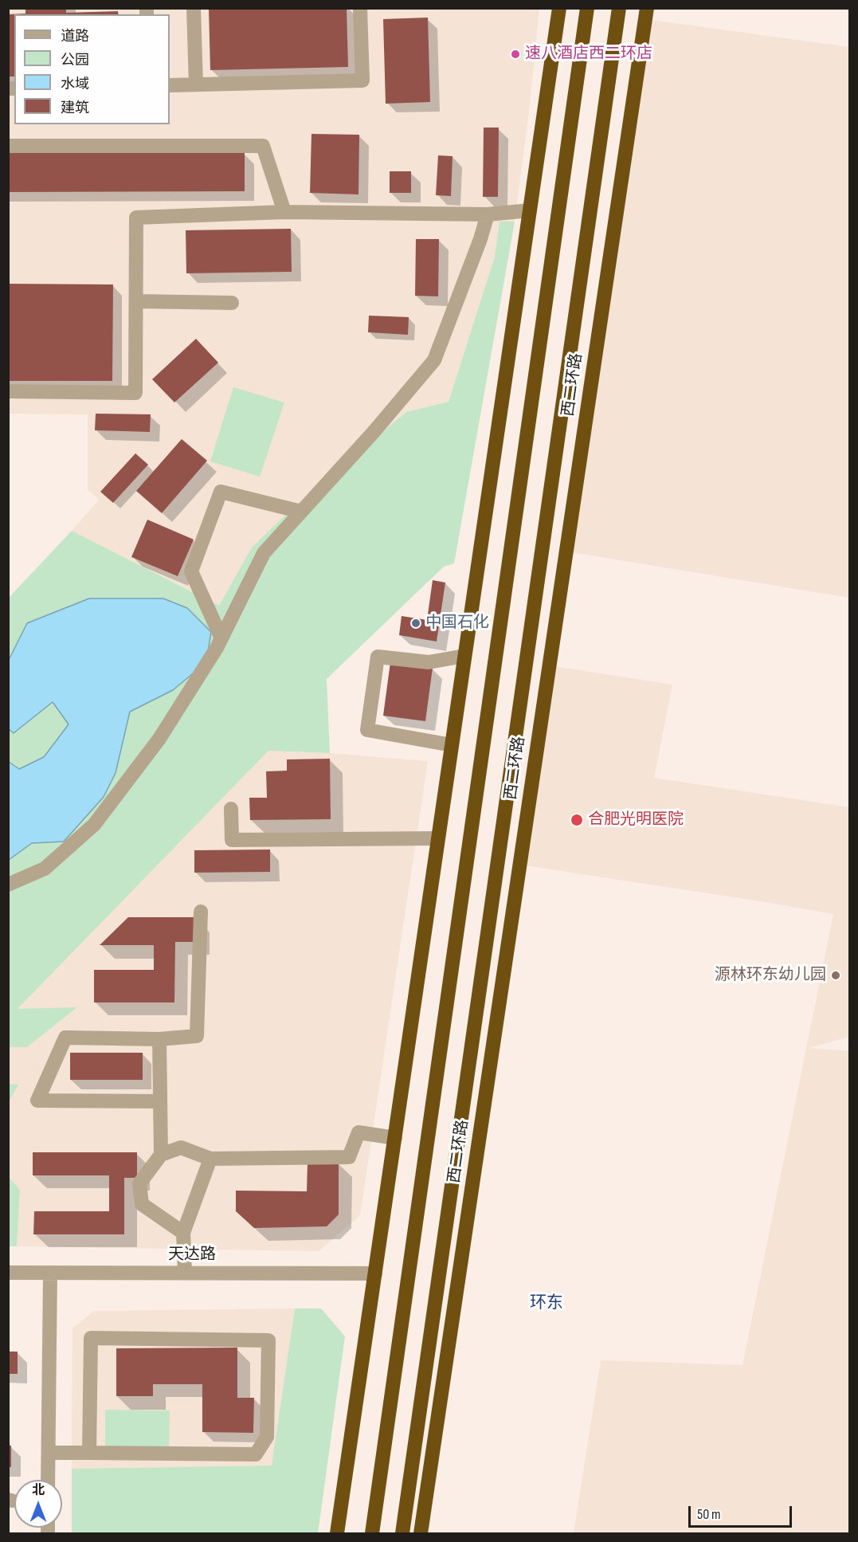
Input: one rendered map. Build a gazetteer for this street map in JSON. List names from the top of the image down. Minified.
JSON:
{"streets":{"highway":["西二环路"],"street":["天达路"]},"districts":["环东"],"places":["速八酒店西二环店","中国石化","合肥光明医院","源林环东幼儿园"],"legend":["道路","公园","水域","建筑"],"scale_bar":"50 m","north":"top"}
